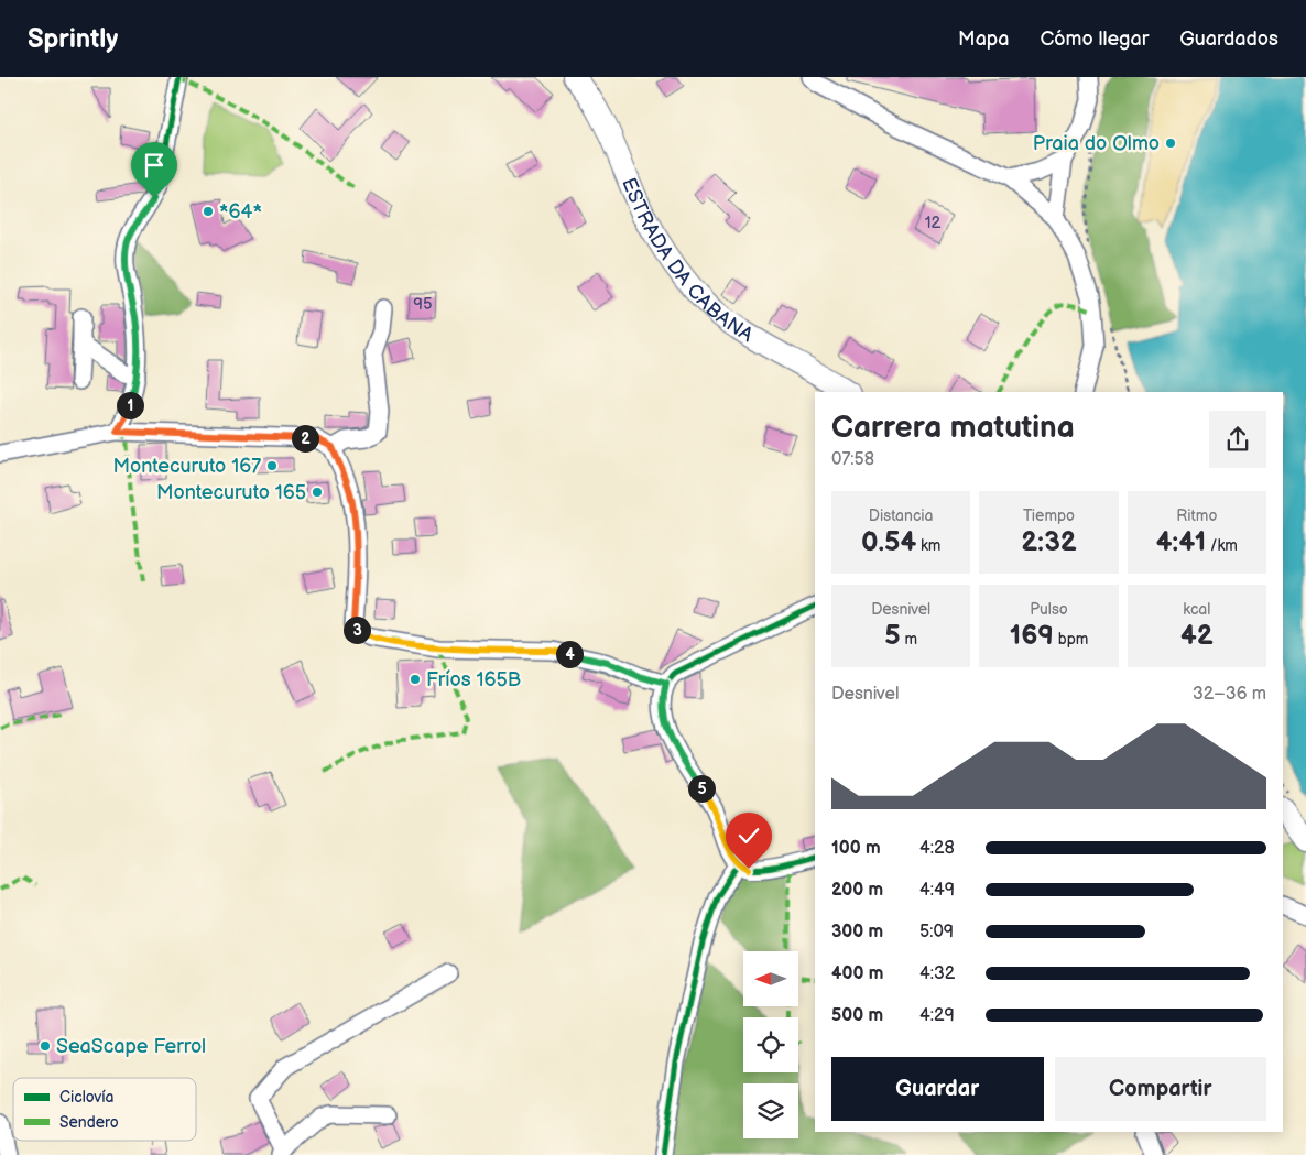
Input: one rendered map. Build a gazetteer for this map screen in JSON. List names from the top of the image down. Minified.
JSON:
{"streets":{"main road":["ESTRADA DA CABANA"]},"places":["Praia do Olmo","*64*","Montecuruto 167","Montecuruto 165","Fríos 165B","SeaScape Ferrol"],"house_numbers":["12","95"],"legend":["Ciclovía","Sendero"],"north":"left","page":{"header":"Sprintly","nav":["Mapa","Cómo llegar","Guardados"],"pins":["1","2","3","4","5"],"heading":["Carrera matutina","07:58"],"stats":[["Distancia","0.54 km"],["Tiempo","2:32"],["Ritmo","4:41 /km"],["Desnivel","5 m"],["Pulso","169 bpm"],["kcal","42"]],"chart":["Desnivel","32–36 m"],"list":[{"name":"100 m","note":"4:28"},{"name":"200 m","note":"4:49"},{"name":"300 m","note":"5:09"},{"name":"400 m","note":"4:32"},{"name":"500 m","note":"4:29"}],"buttons":["Guardar","Compartir"]}}
